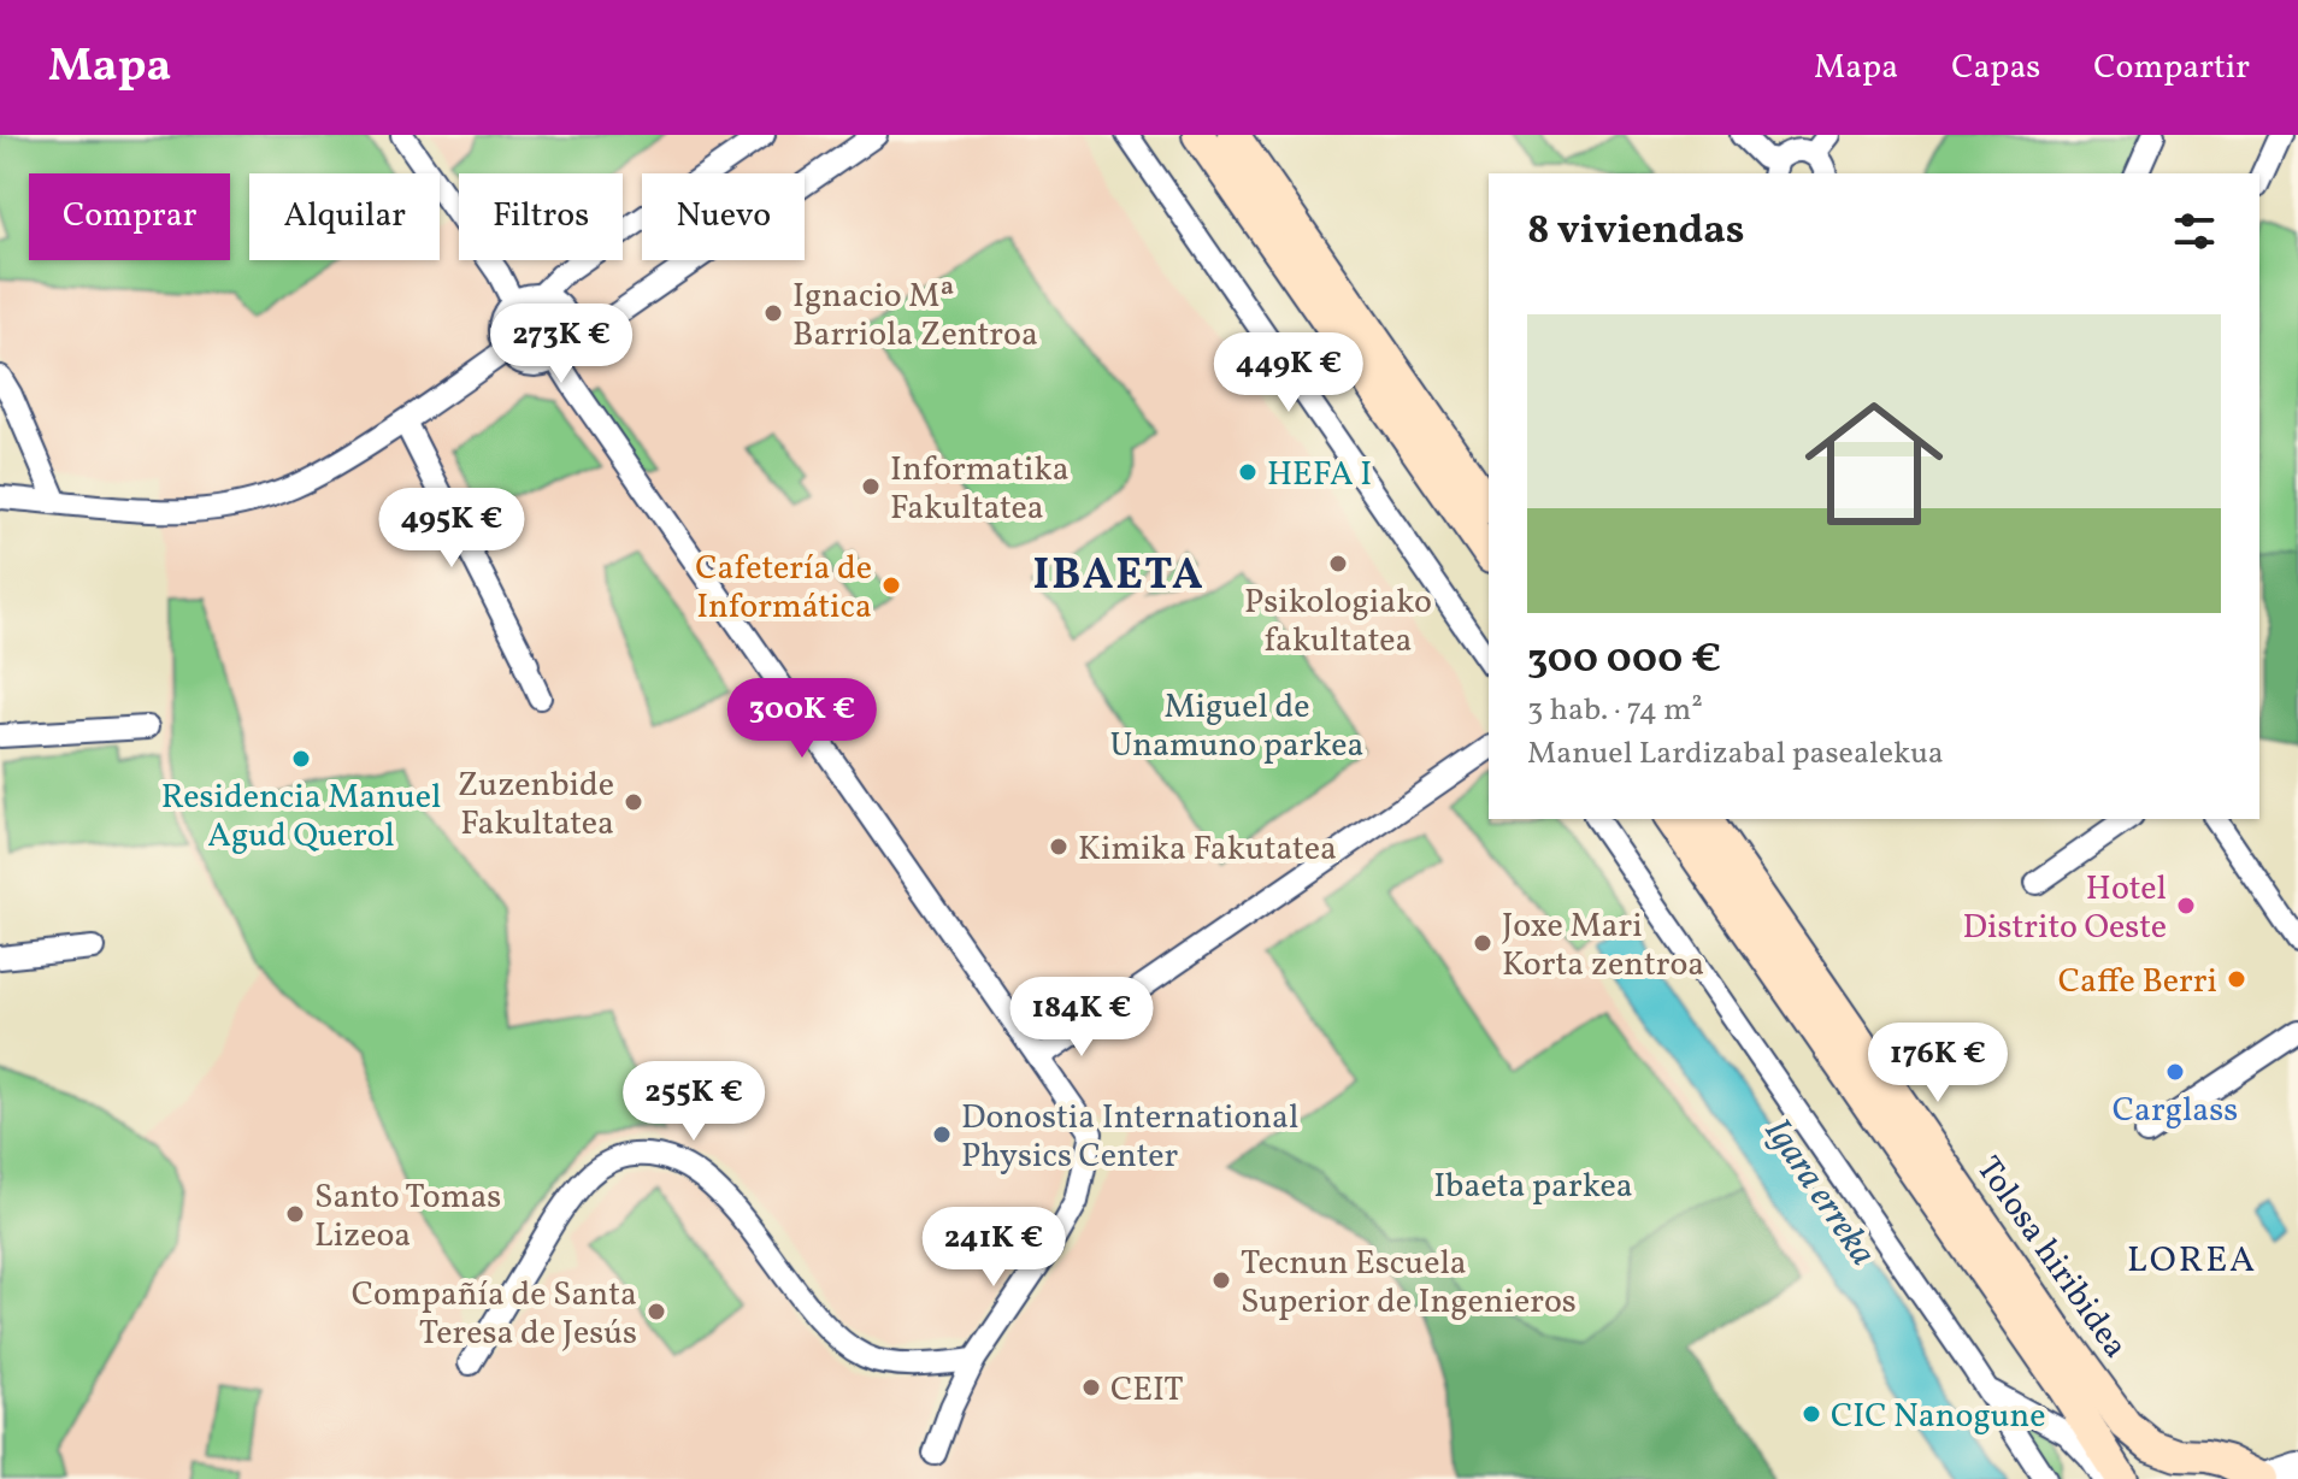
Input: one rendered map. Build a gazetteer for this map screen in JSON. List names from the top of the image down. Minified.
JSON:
{"streets":{"main road":["Tolosa hiribidea"]},"districts":["IBAETA","LOREA"],"water":["Igara erreka"],"parks":["Miguel de Unamuno parkea","Ibaeta parkea"],"places":["Ignacio Mª Barriola Zentroa","HEFA I","Informatika Fakultatea","Psikologiako fakultatea","Cafetería de Informática","Residencia Manuel Agud Querol","Zuzenbide Fakultatea","Kimika Fakutatea","Hotel Distrito Oeste","Joxe Mari Korta zentroa","Caffe Berri","Carglass","Donostia International Physics Center","Santo Tomas Lizeoa","Tecnun Escuela Superior de Ingenieros","Compañía de Santa Teresa de Jesús","CEIT","CIC Nanogune"],"page":{"header":"Mapa","nav":["Mapa","Capas","Compartir"],"chip":["Comprar","Alquilar","Filtros","Nuevo"],"heading":"8 viviendas","list":[{"name":"300 000 €","note":"3 hab. · 74 m² · Manuel Lardizabal pasealekua"}],"price":["273K €","449K €","495K €","300K €","184K €","176K €","255K €","241K €"]}}
